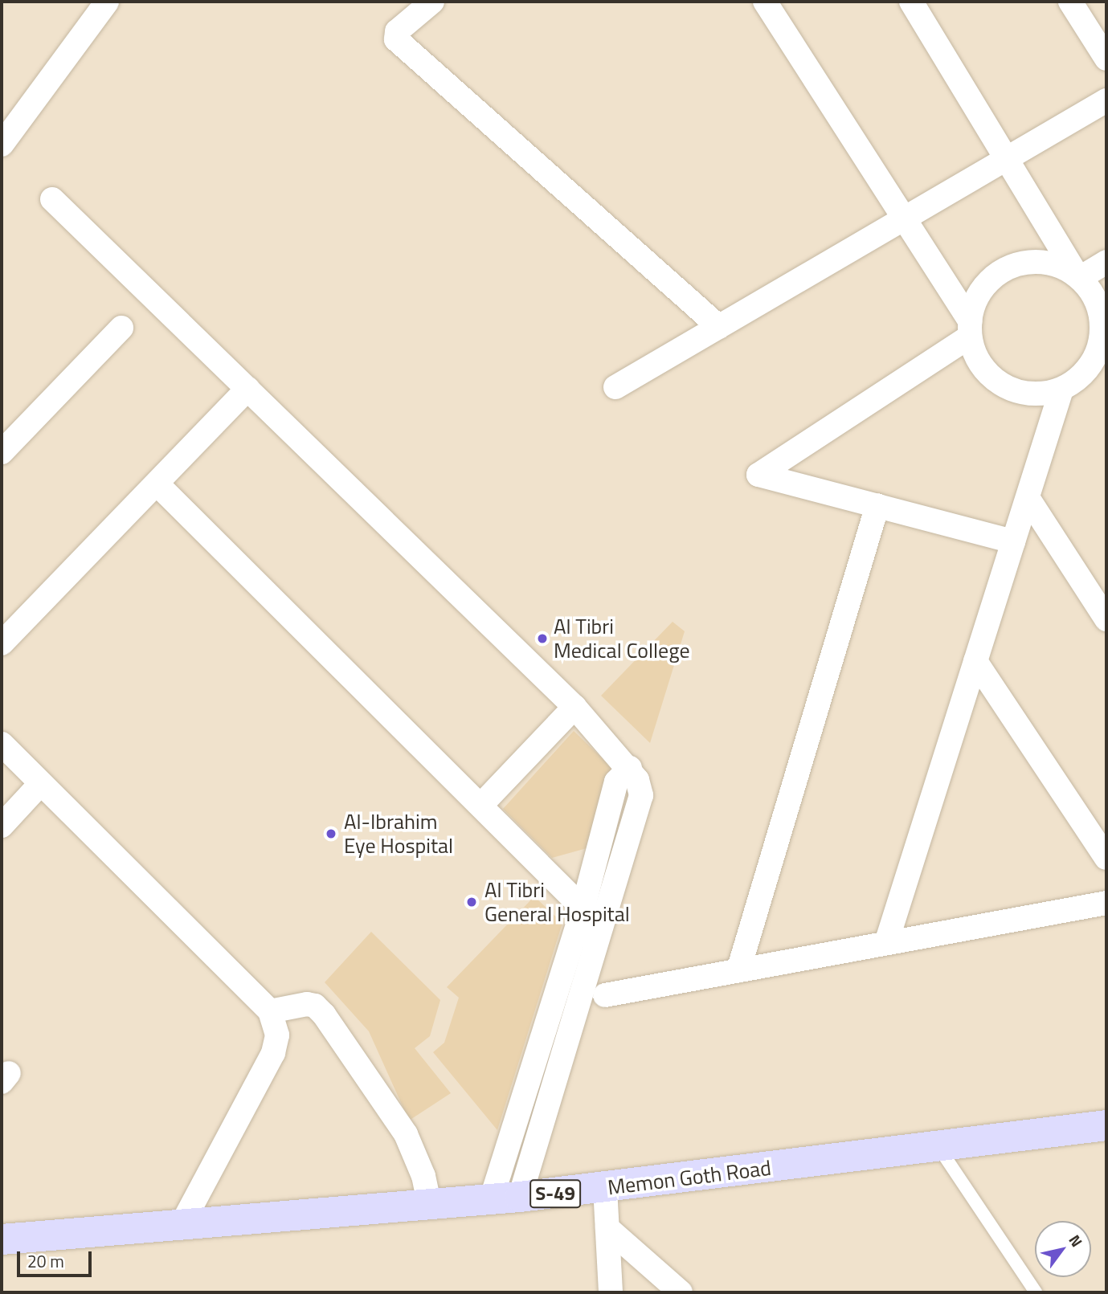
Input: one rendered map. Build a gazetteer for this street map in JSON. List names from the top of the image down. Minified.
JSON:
{"streets":{"main road":["Memon Goth Road","S-49"]},"places":["Al Tibri Medical College","Al-Ibrahim Eye Hospital","Al Tibri General Hospital"],"scale_bar":"20 m","north":"top right"}
